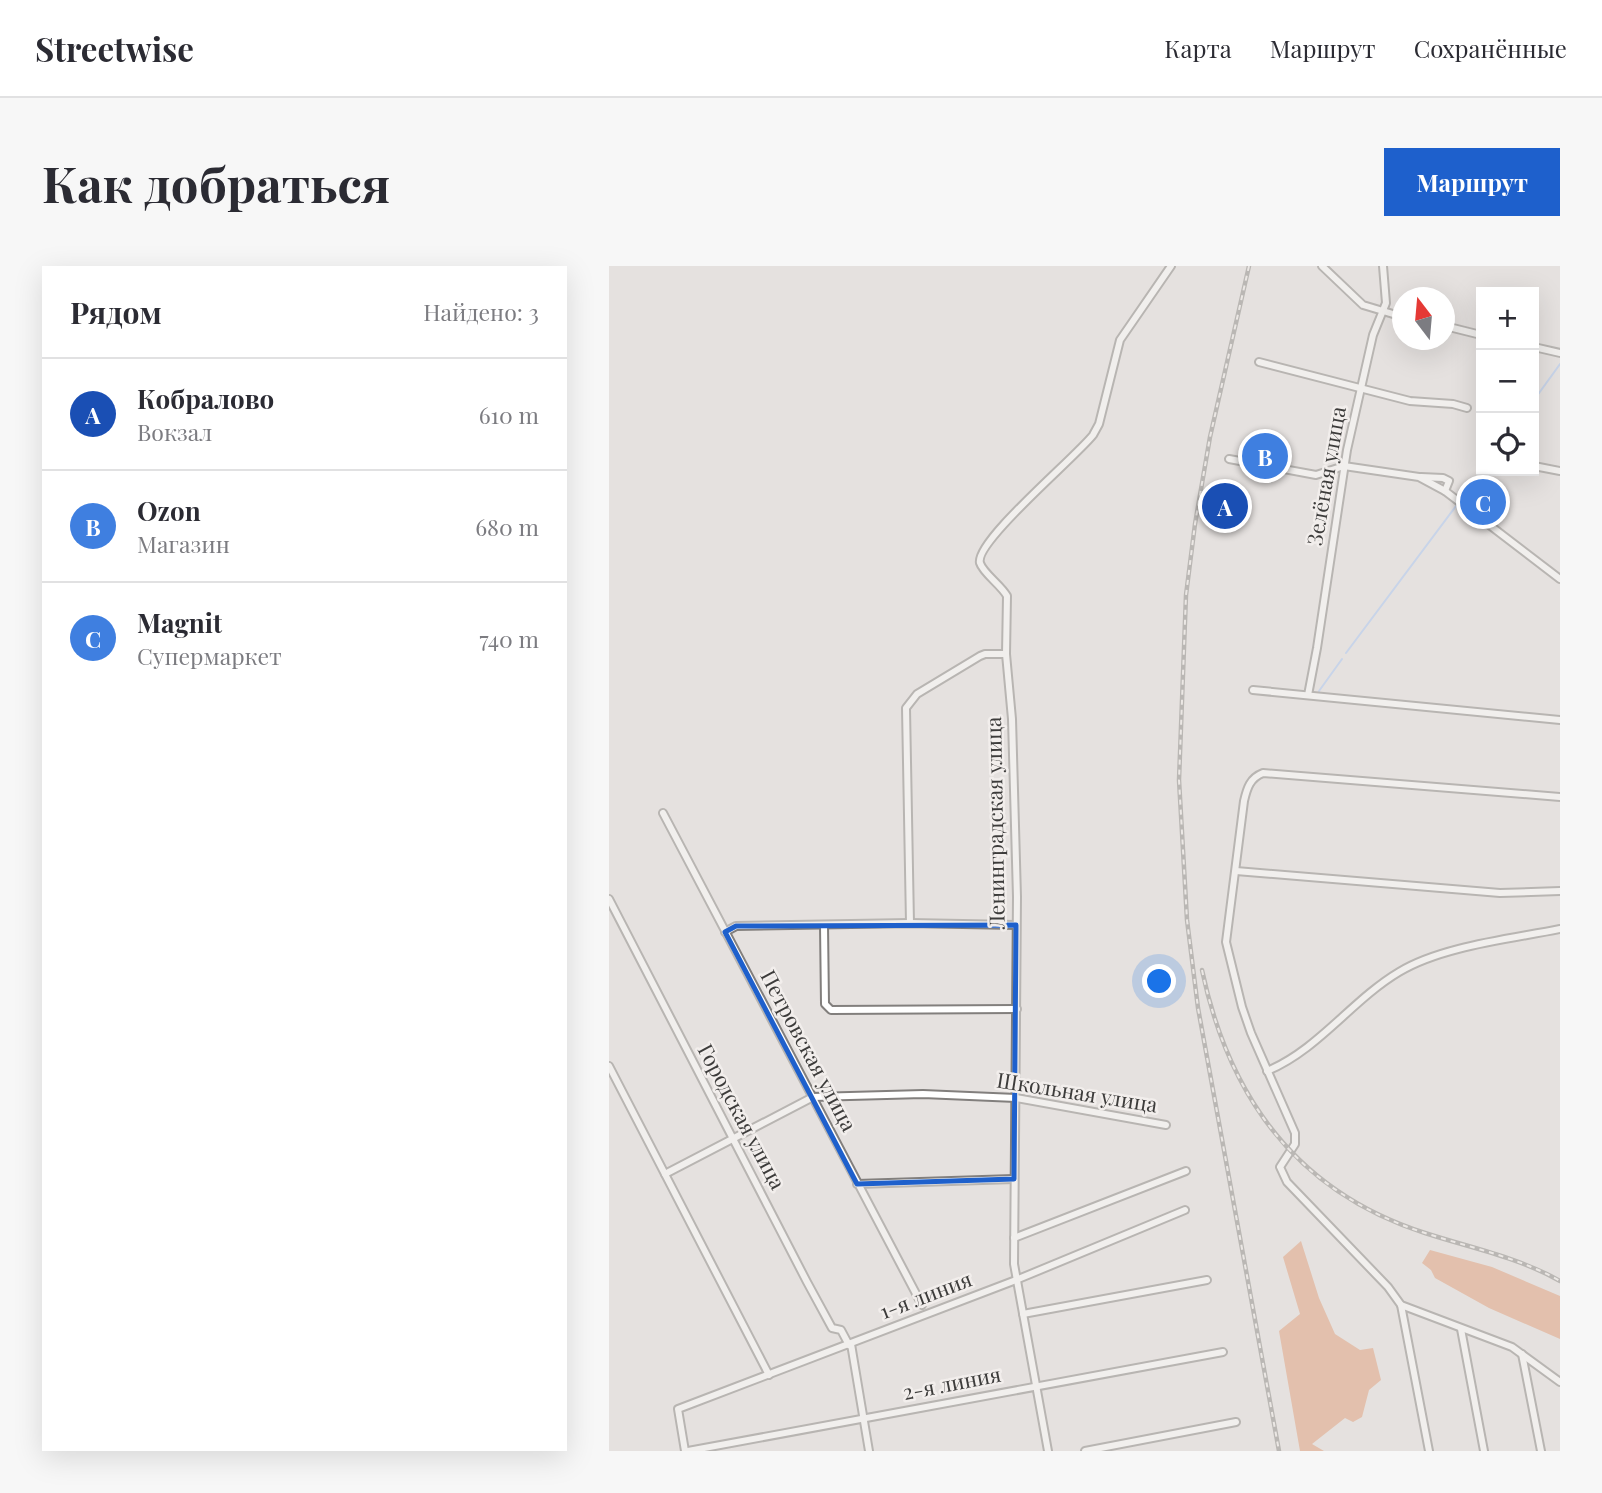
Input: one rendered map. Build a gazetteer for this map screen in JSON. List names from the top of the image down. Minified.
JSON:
{"streets":{"street":["Зелёная улица","Ленинградская улица","Петровская улица","Школьная улица","Городская улица","1-я линия","2-я линия"]},"crossings":[["Ленинградская улица","Школьная улица"],["Ленинградская улица","1-я линия"],["Ленинградская улица","2-я линия"],["Петровская улица","Школьная улица"],["Школьная улица","Городская улица"],["Городская улица","1-я линия"],["1-я линия","2-я линия"]],"north":"top","page":{"header":"Streetwise","nav":["Карта","Маршрут","Сохранённые"],"buttons":"Маршрут","title":"Как добраться","heading":["Рядом","Найдено: 3"],"map_buttons":["+","−"],"list":[{"mark":"A","name":"Кобралово","note":"Вокзал","value":"610 m"},{"mark":"B","name":"Ozon","note":"Магазин","value":"680 m"},{"mark":"C","name":"Magnit","note":"Супермаркет","value":"740 m"}],"pins":["B","C","A"]}}
